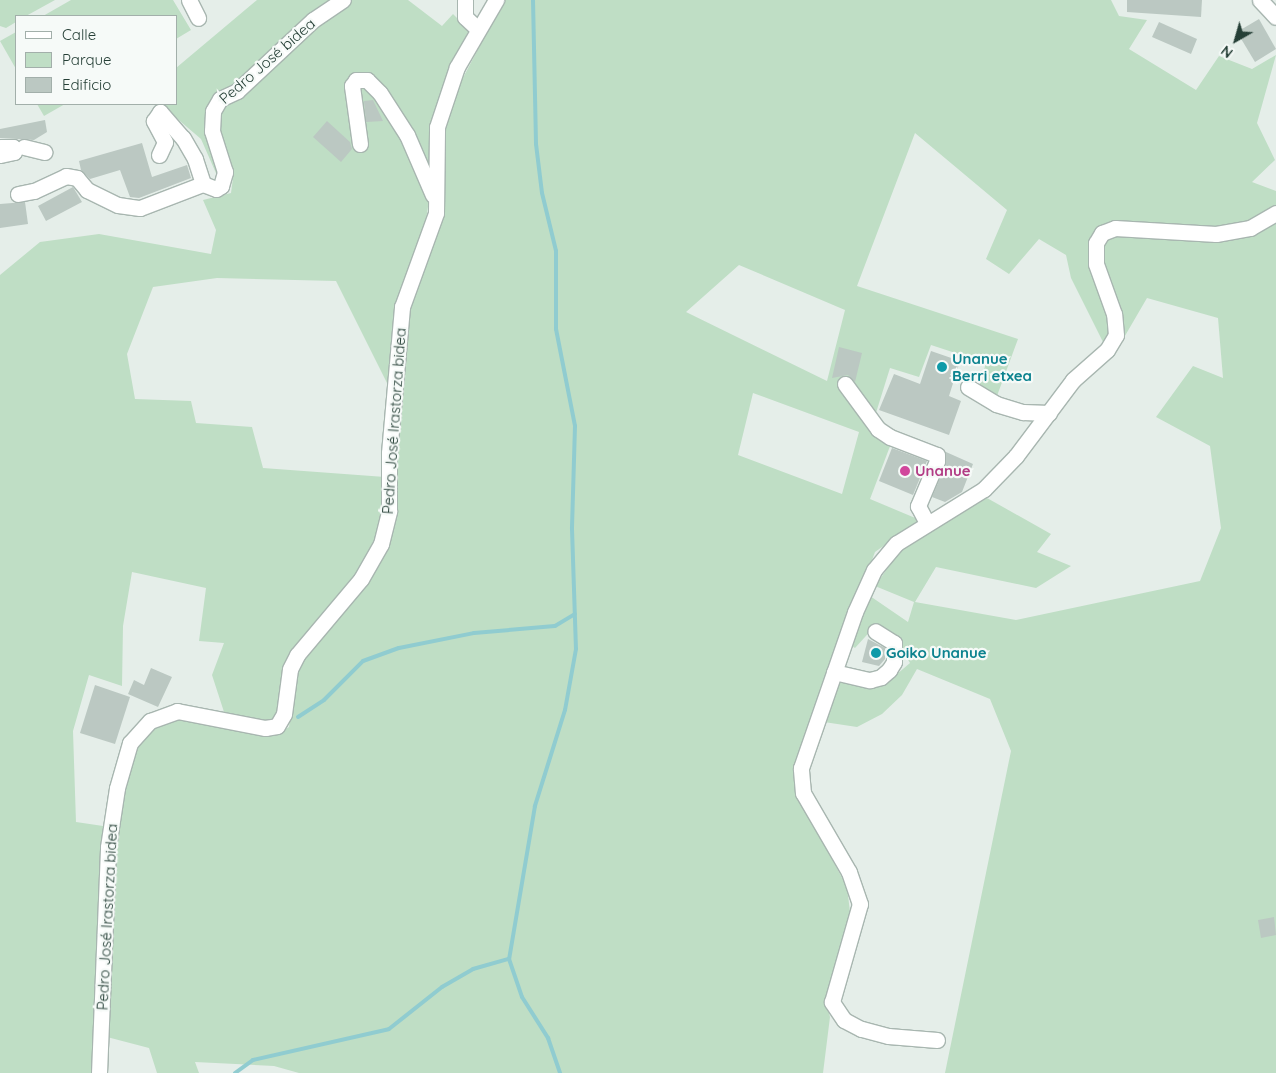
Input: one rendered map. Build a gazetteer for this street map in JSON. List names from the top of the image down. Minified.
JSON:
{"streets":{"street":["Pedro José bidea","Pedro José Irastorza bidea"]},"places":["Unanue Berri etxea","Unanue","Goiko Unanue"],"legend":["Calle","Parque","Edificio"],"north":"bottom left"}
